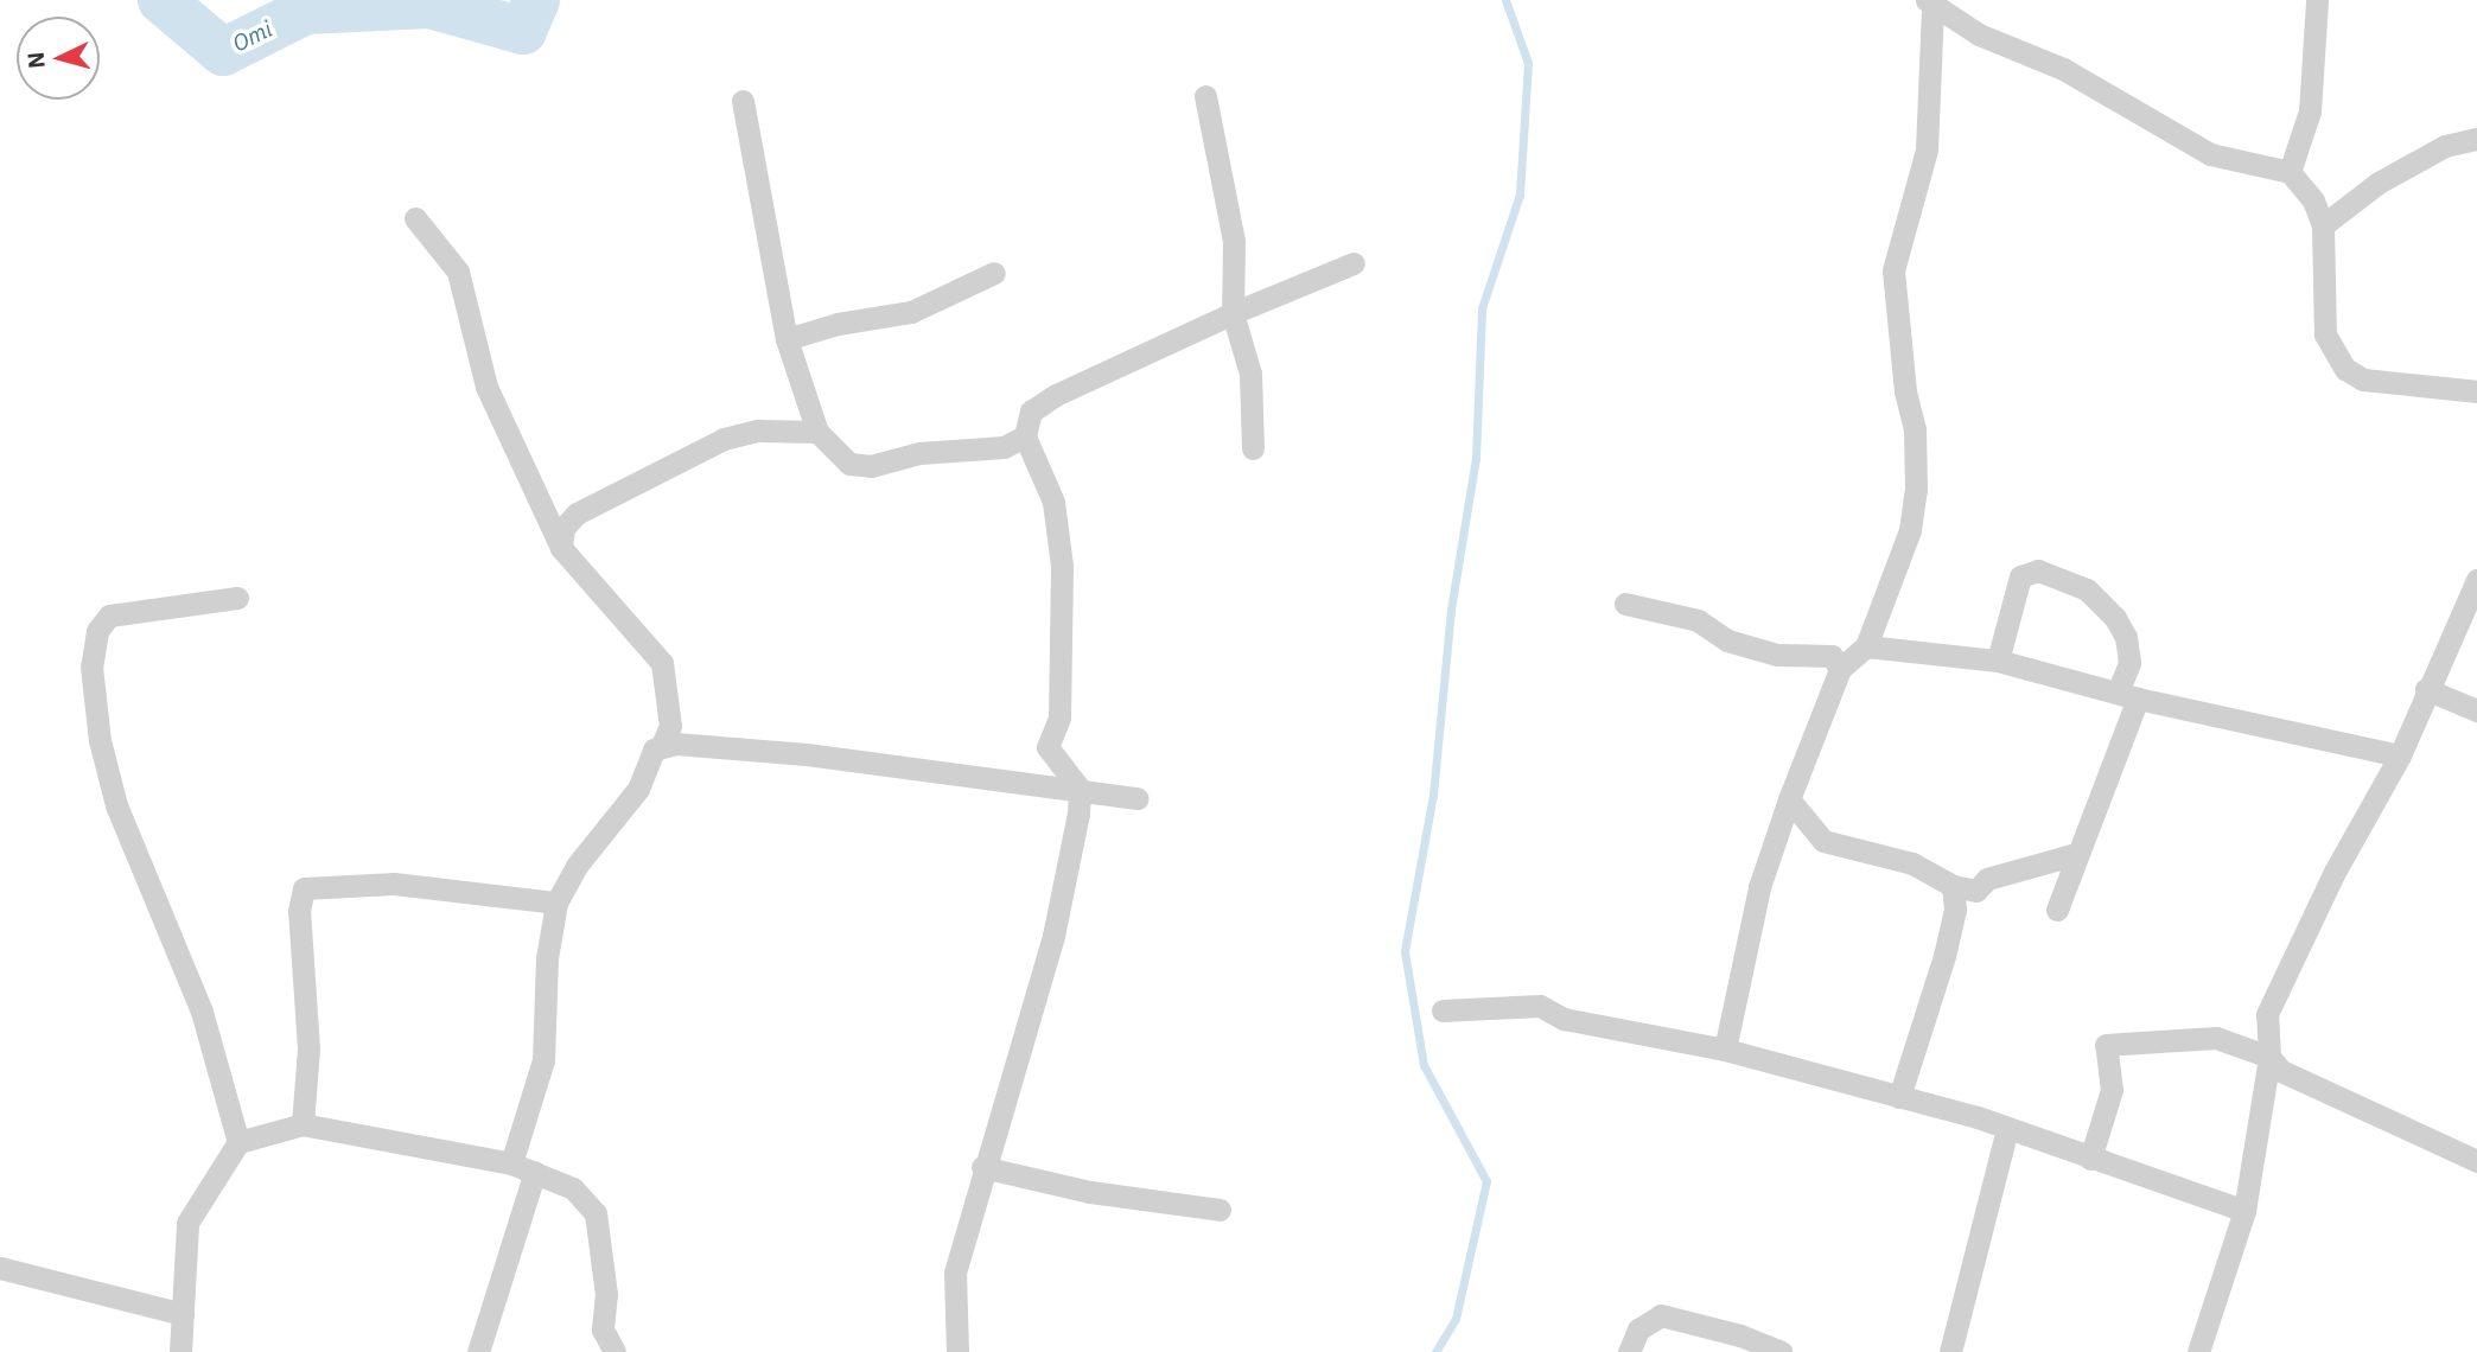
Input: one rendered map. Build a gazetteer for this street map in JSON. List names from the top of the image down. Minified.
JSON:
{"water":["Omi"],"north":"left"}
